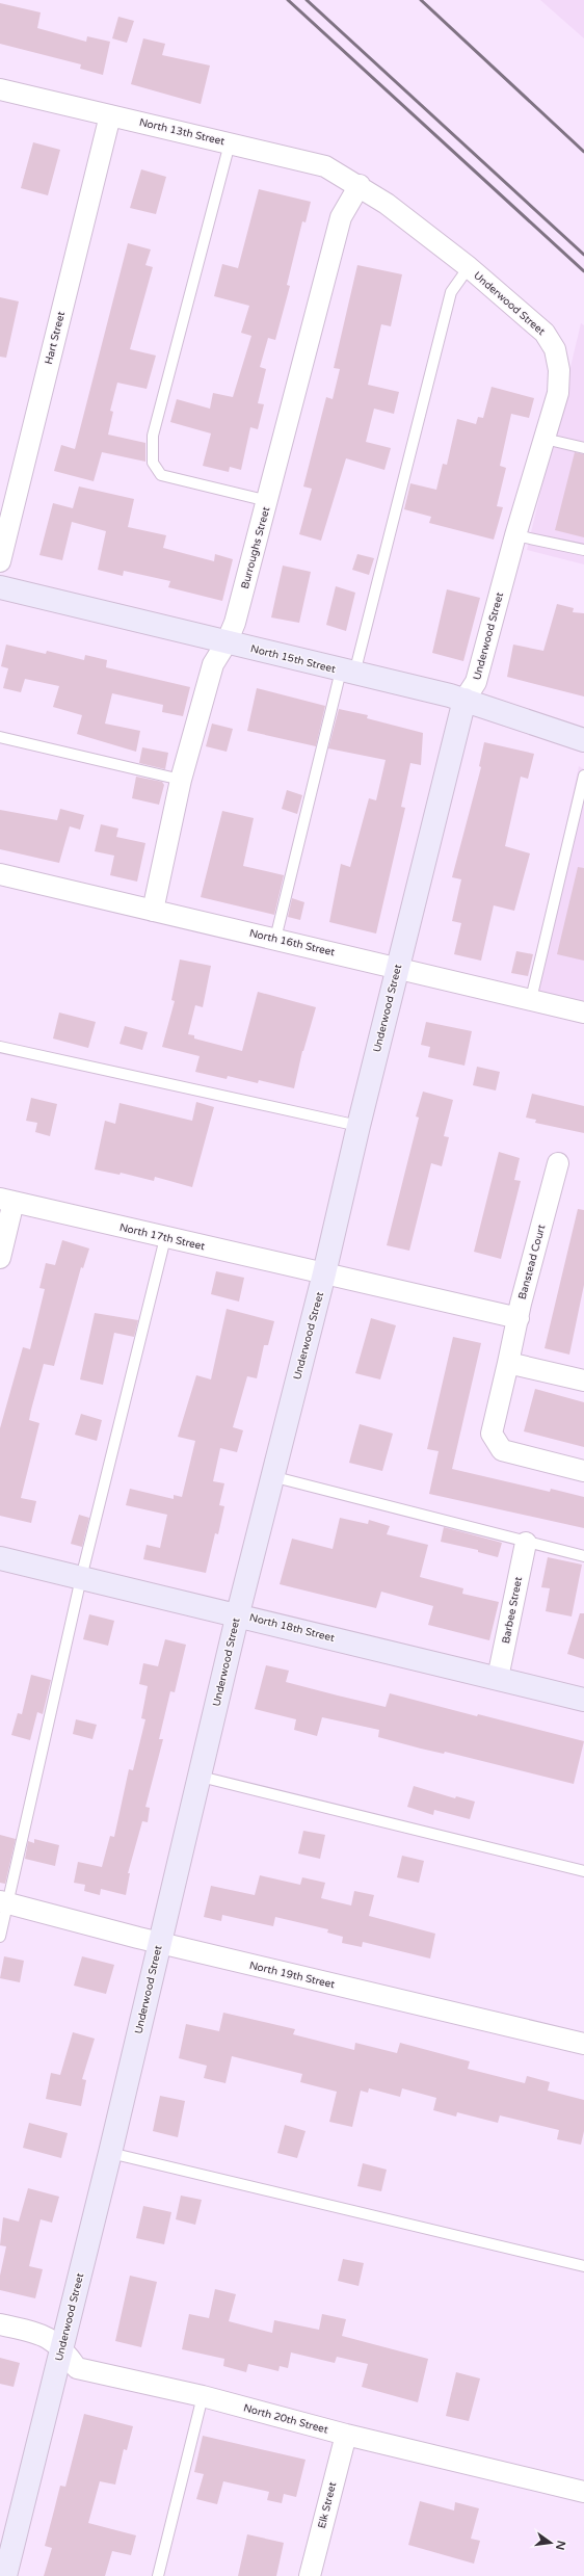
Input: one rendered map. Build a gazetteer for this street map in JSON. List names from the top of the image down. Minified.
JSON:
{"streets":{"street":["North 13th Street","Underwood Street","Hart Street","Burroughs Street","North 15th Street","North 16th Street","North 17th Street","Banstead Court","Barbee Street","North 18th Street","North 19th Street","North 20th Street","Elk Street"]},"crossings":[["North 13th Street","Underwood Street"],["North 13th Street","Hart Street"],["North 13th Street","Burroughs Street"],["Underwood Street","Burroughs Street"],["Underwood Street","North 15th Street"],["Underwood Street","North 16th Street"],["Underwood Street","North 17th Street"],["Underwood Street","North 18th Street"],["Underwood Street","North 19th Street"],["Underwood Street","North 20th Street"],["Burroughs Street","North 15th Street"],["Burroughs Street","North 16th Street"],["North 17th Street","Banstead Court"],["Barbee Street","North 18th Street"],["North 20th Street","Elk Street"]],"north":"right"}
